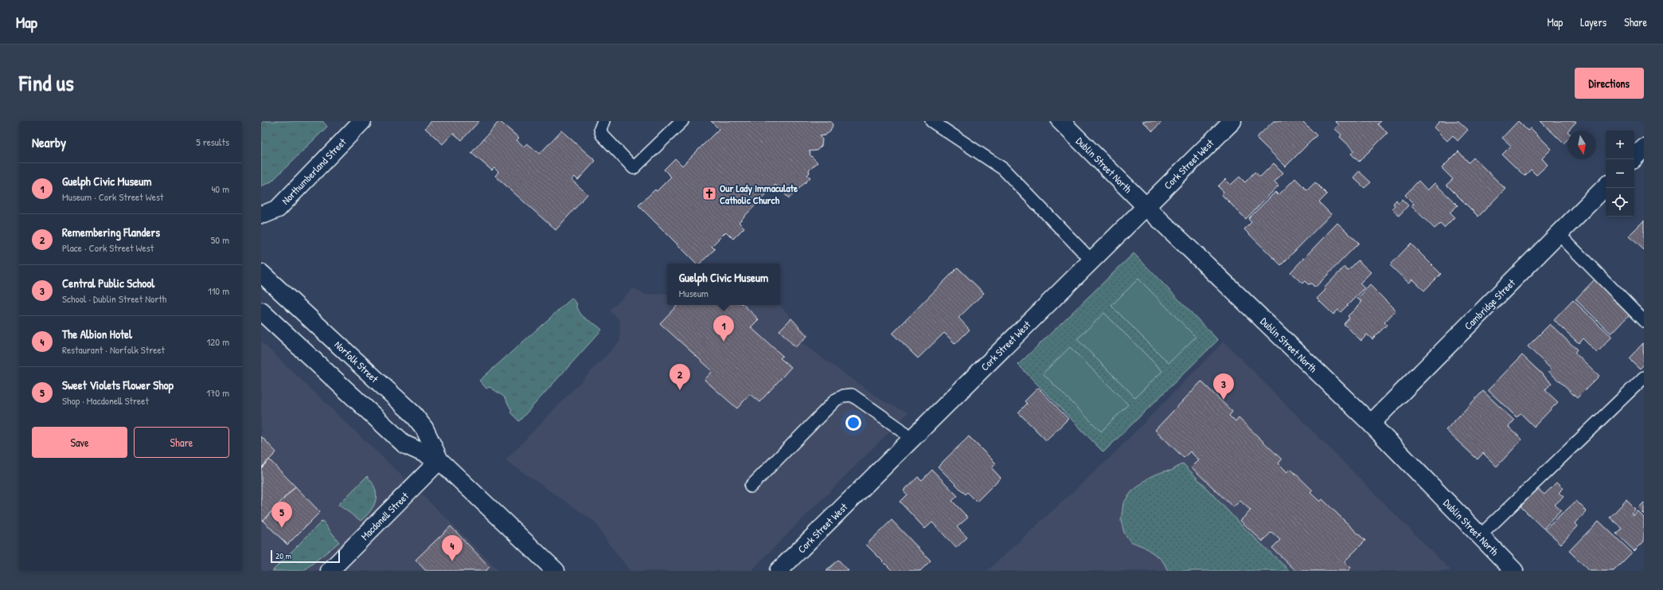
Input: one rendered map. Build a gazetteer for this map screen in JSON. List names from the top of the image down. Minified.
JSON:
{"streets":{"street":["Cork Street West","Dublin Street North","Northumberland Street","Cambridge Street","Norfolk Street","Macdonell Street"]},"crossings":[["Cork Street West","Dublin Street North"],["Dublin Street North","Cambridge Street"],["Norfolk Street","Macdonell Street"]],"places":{"church":["Our Lady Immaculate Catholic Church"]},"scale_bar":"20 m","north":"bottom","page":{"header":"Map","nav":["Map","Layers","Share"],"title":"Find us","buttons":["Directions",["Save","Share"]],"heading":["Nearby","5 results"],"map_buttons":["+","−"],"list":[{"mark":"1","name":"Guelph Civic Museum","note":"Museum · Cork Street West","value":"40 m"},{"mark":"2","name":"Remembering Flanders","note":"Place · Cork Street West","value":"50 m"},{"mark":"3","name":"Central Public School","note":"School · Dublin Street North","value":"110 m"},{"mark":"4","name":"The Albion Hotel","note":"Restaurant · Norfolk Street","value":"120 m"},{"mark":"5","name":"Sweet Violets Flower Shop","note":"Shop · Macdonell Street","value":"170 m"}],"popup":["Guelph Civic Museum","Museum"],"pins":["1","2","3","5","4"],"scale":"20 m"}}
